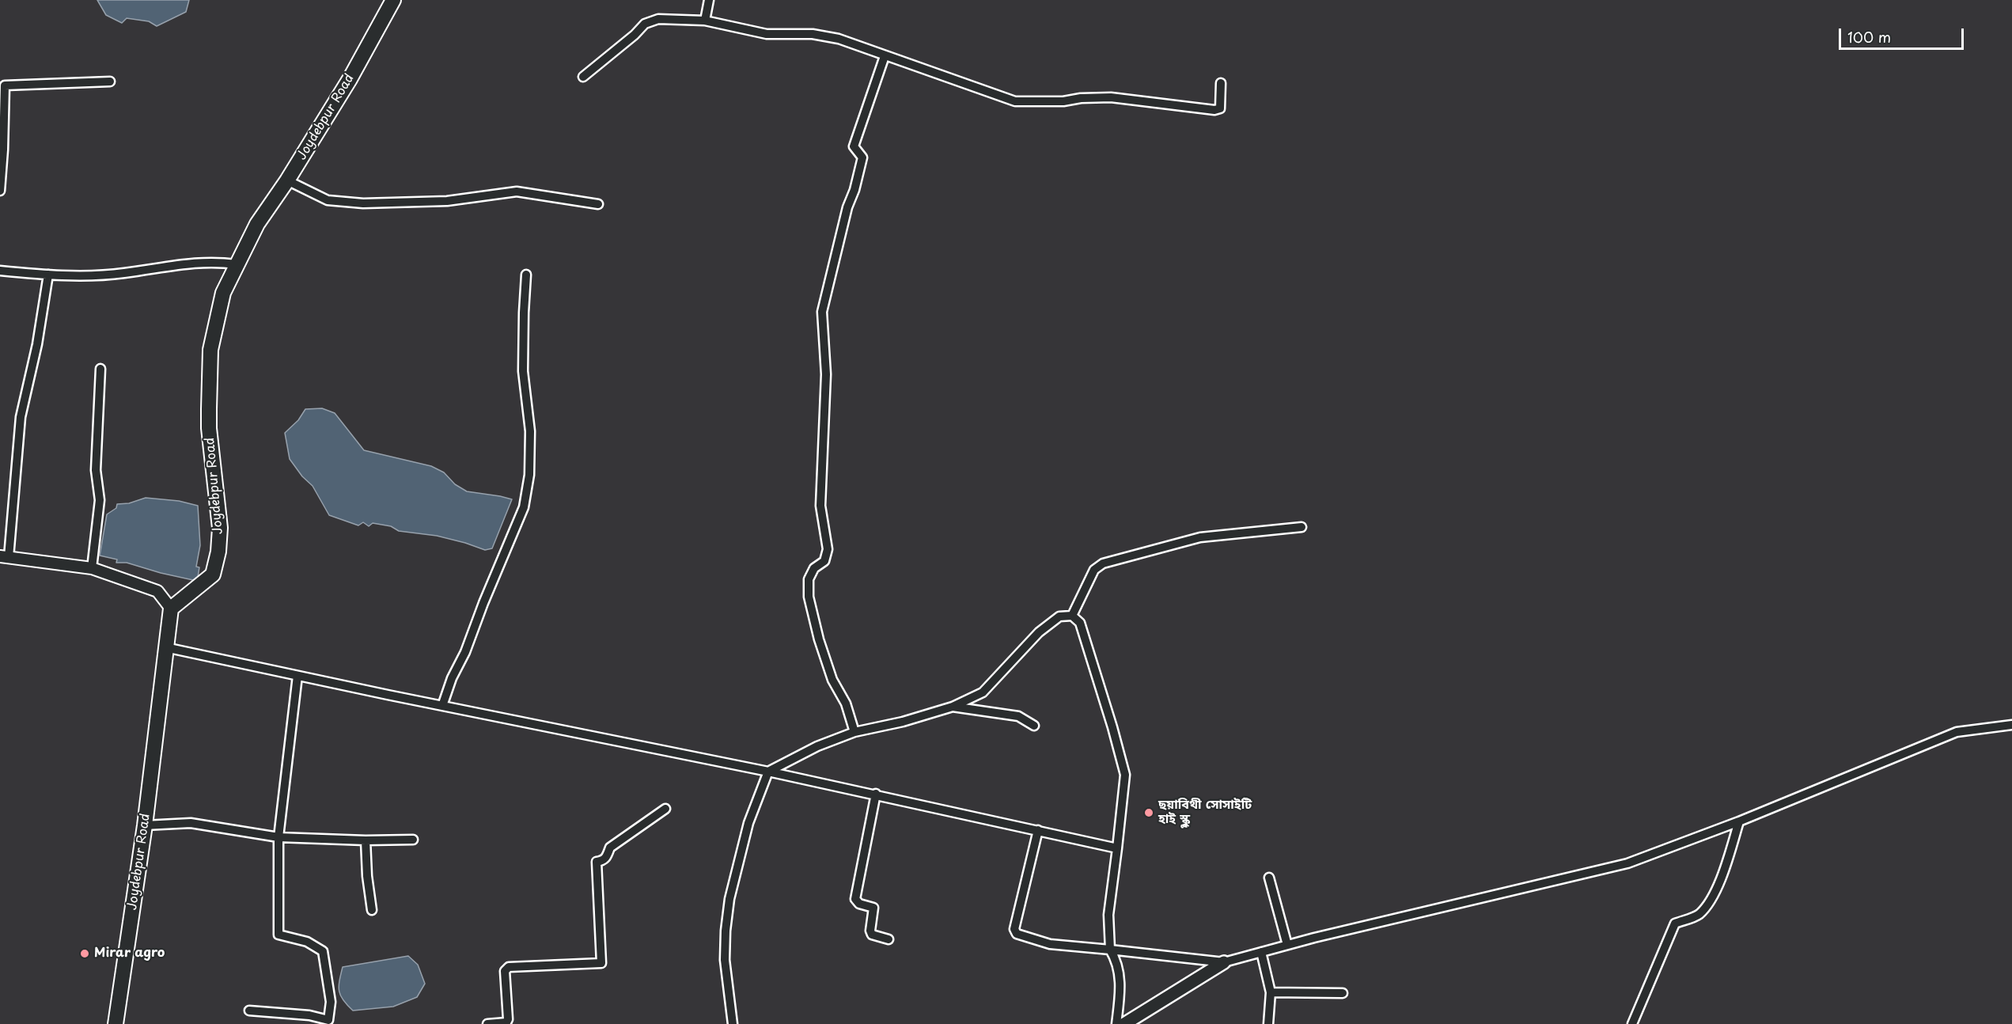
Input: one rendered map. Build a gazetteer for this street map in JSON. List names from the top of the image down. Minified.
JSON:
{"streets":{"main road":["Joydebpur Road"]},"places":["ছয়াবিথী সোসাইটি হাই স্কুল","Mirar agro"],"scale_bar":"100 m"}
